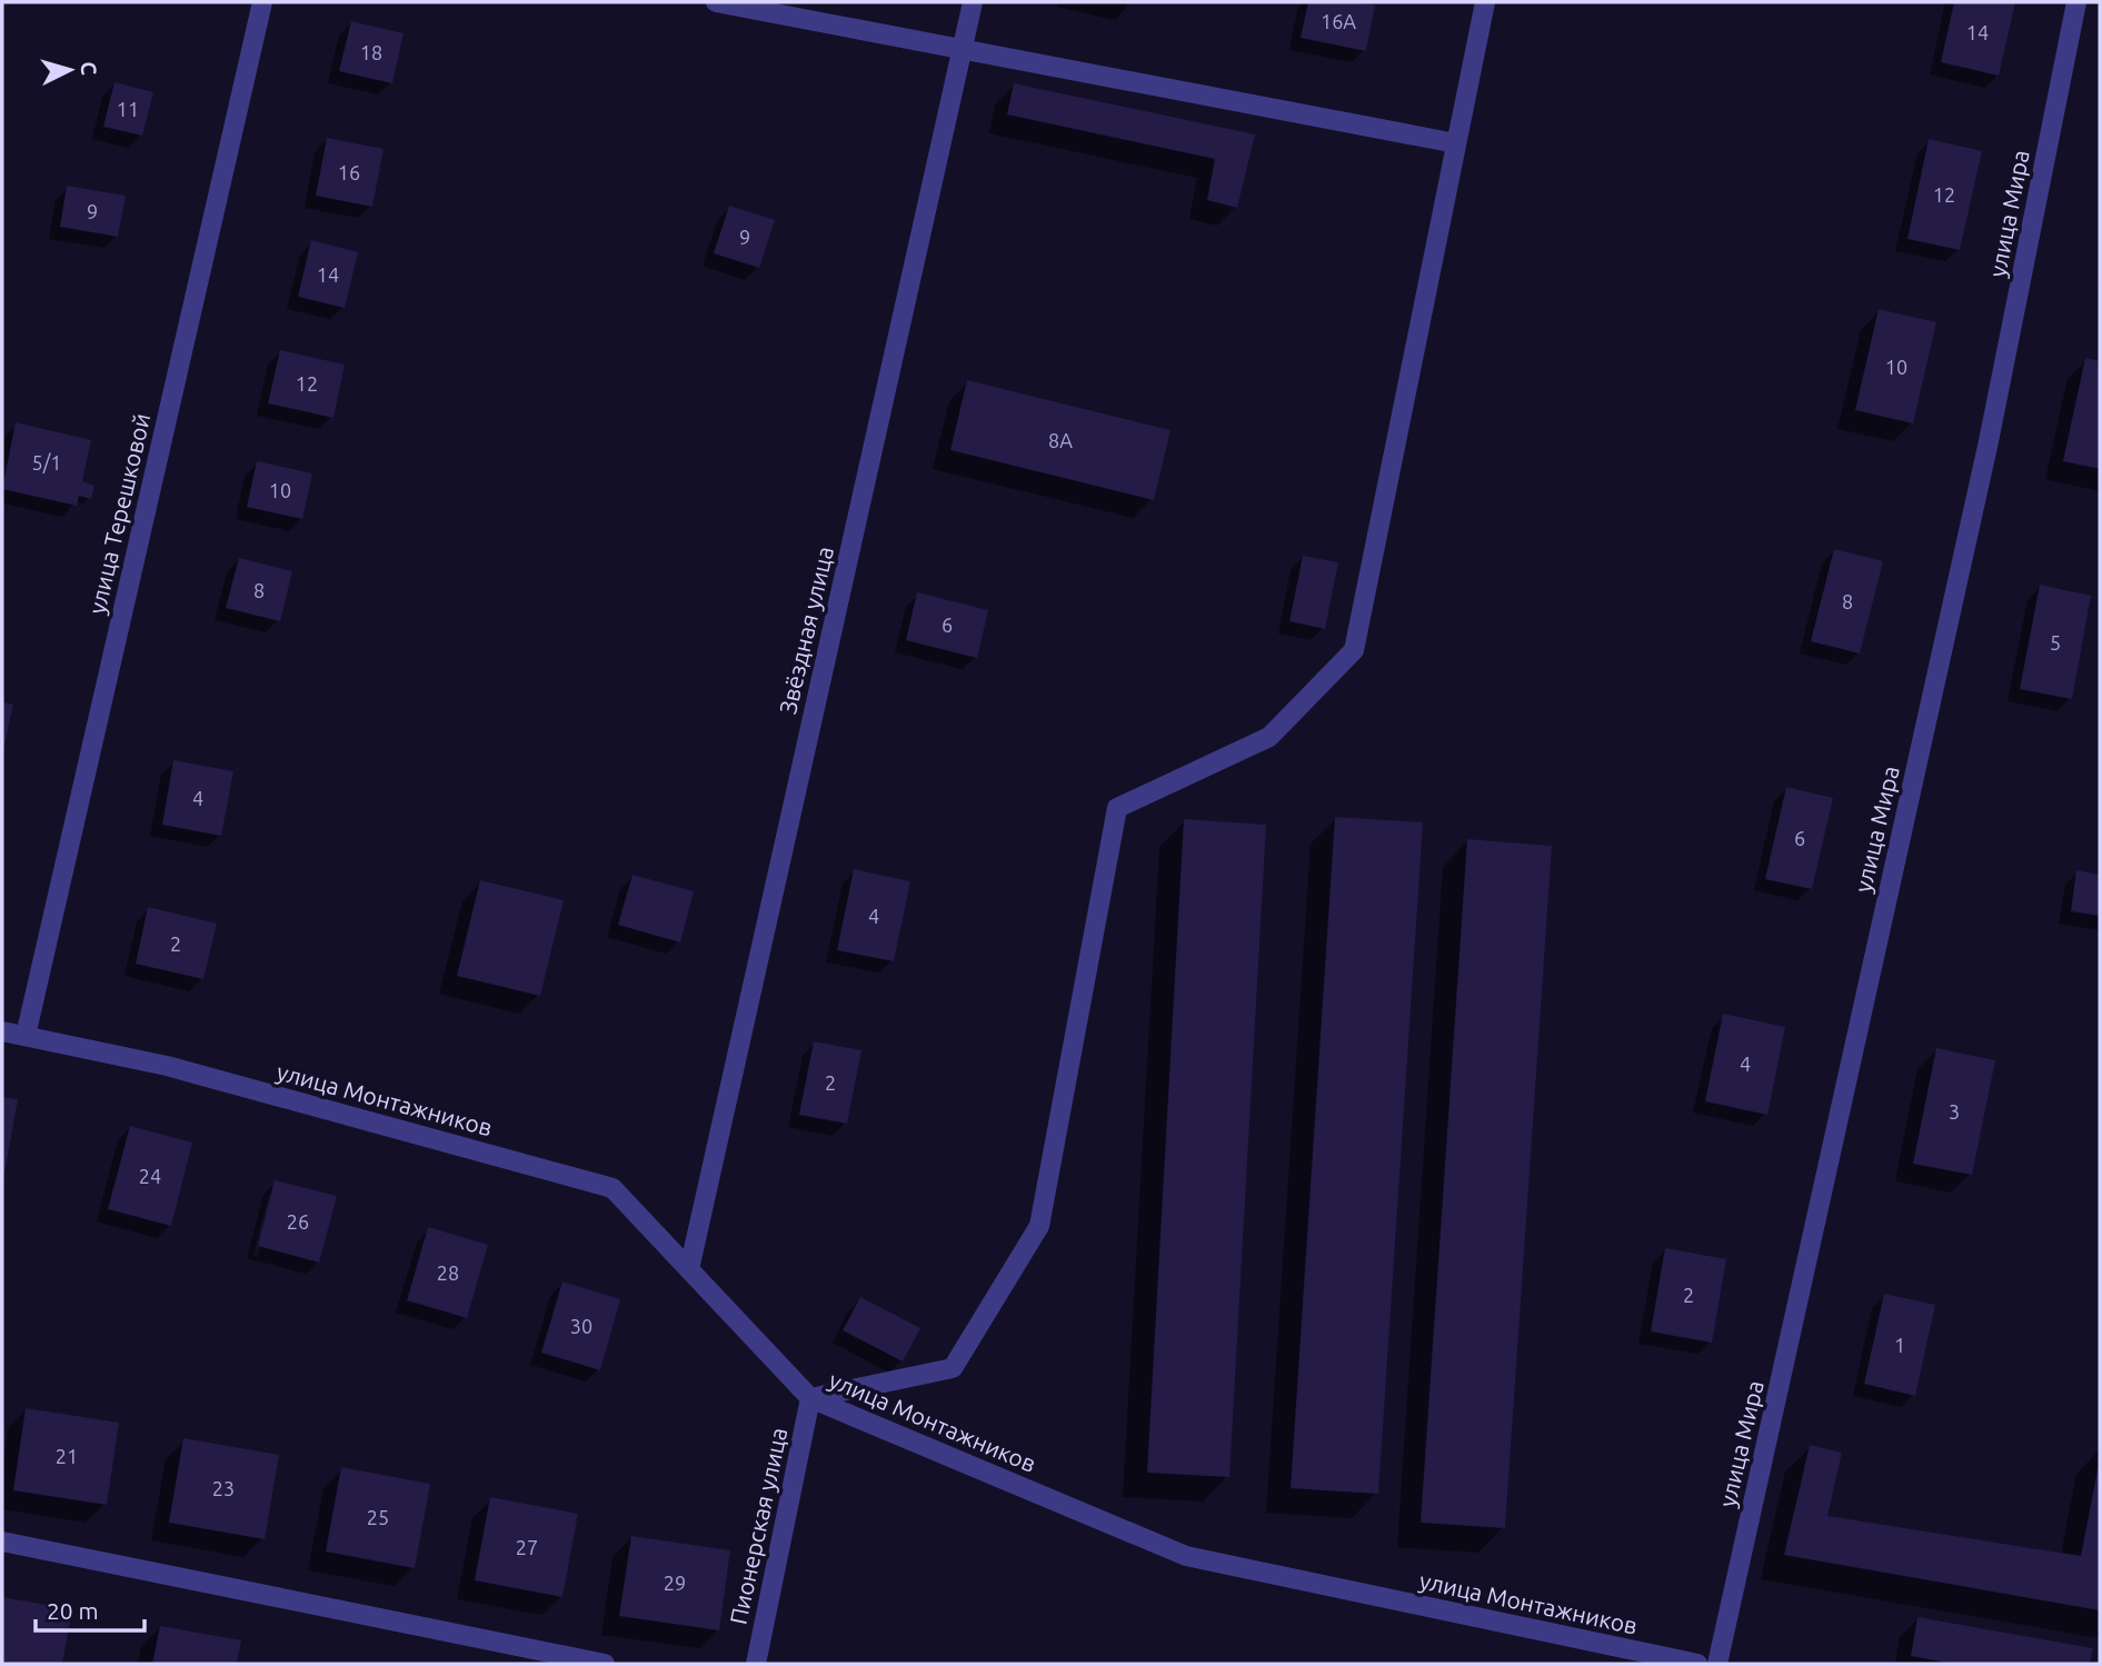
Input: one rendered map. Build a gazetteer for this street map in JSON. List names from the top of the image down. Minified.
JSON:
{"streets":{"street":["улица Мира","улица Терешковой","Звёздная улица","улица Монтажников","Пионерская улица"]},"crossings":[["улица Терешковой","улица Монтажников"],["Звёздная улица","улица Монтажников"],["улица Монтажников","Пионерская улица"]],"house_numbers":["16А","14","18","11","16","12","9","9","14","10","12","8А","5/1","10","8","8","6","5","4","6","4","2","4","2","3","24","26","28","2","30","1","21","23","25","27","29"],"scale_bar":"20 m","north":"right"}
